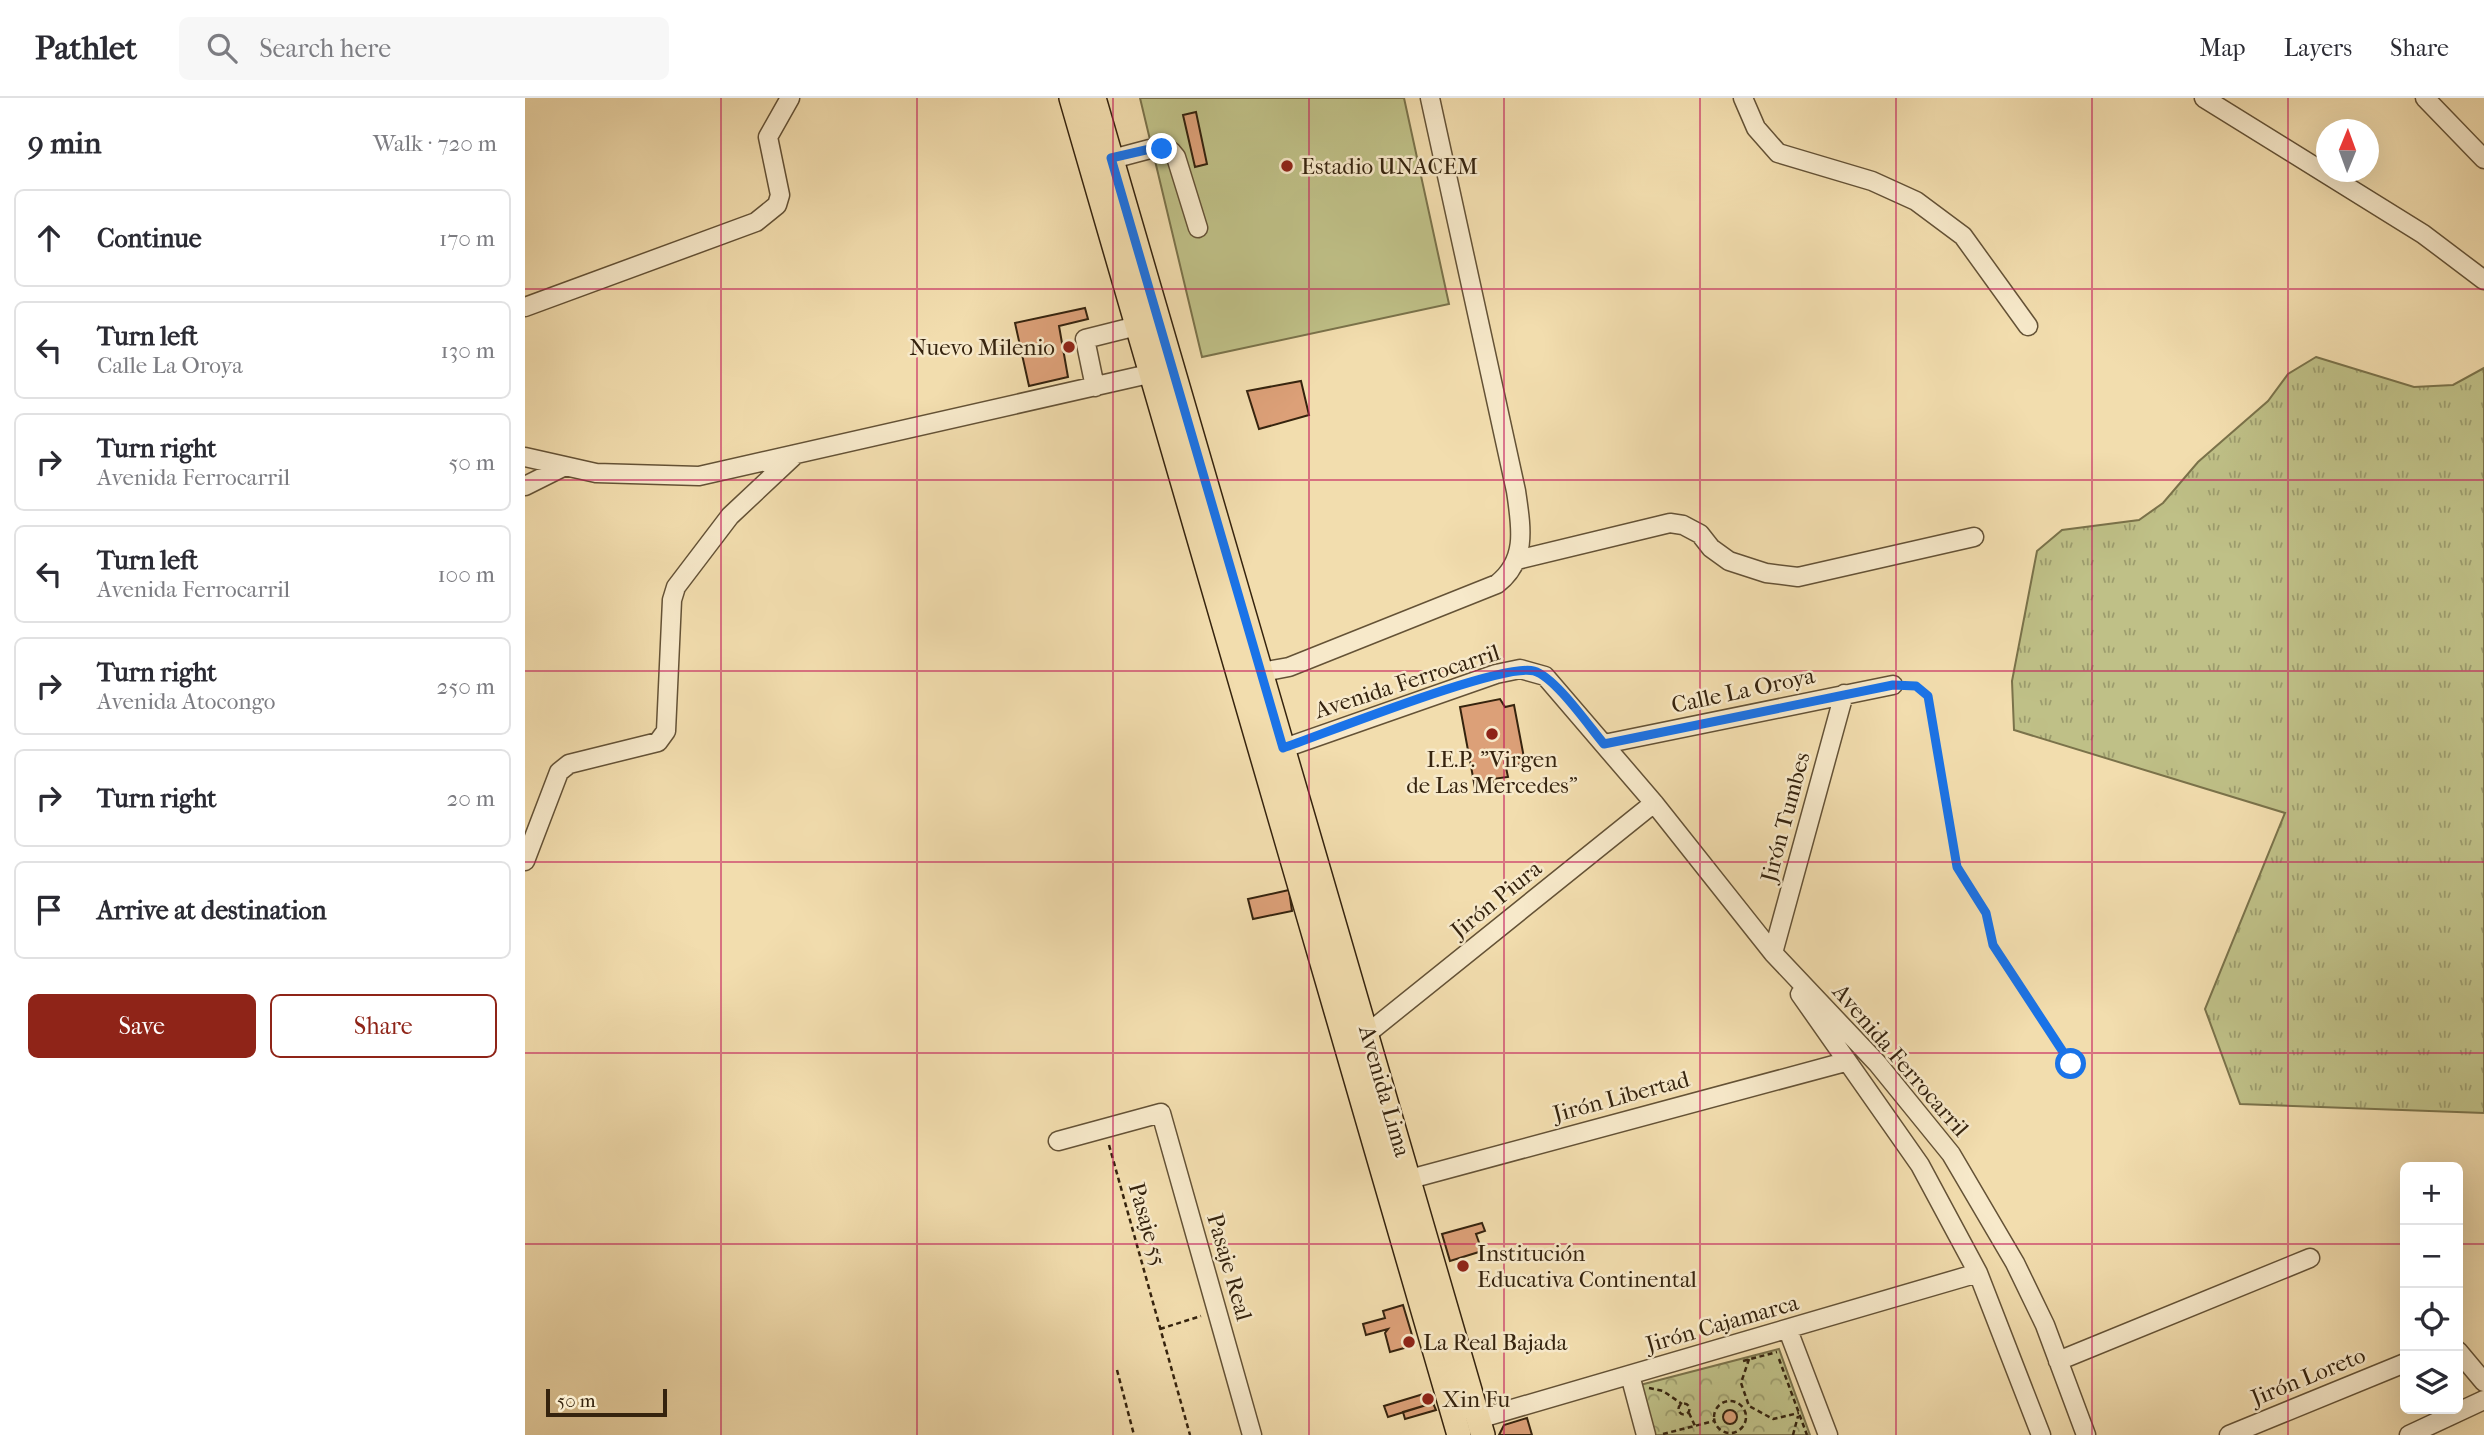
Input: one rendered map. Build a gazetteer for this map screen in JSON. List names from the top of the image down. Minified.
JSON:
{"streets":{"main road":["Avenida Lima"],"street":["Avenida Ferrocarril","Calle La Oroya","Jirón Tumbes","Jirón Piura","Jirón Libertad","Pasaje Real","Jirón Cajamarca","Jirón Loreto"],"path":["Pasaje 55"]},"crossings":[["Avenida Ferrocarril","Calle La Oroya"],["Avenida Ferrocarril","Jirón Tumbes"],["Avenida Ferrocarril","Jirón Piura"],["Avenida Ferrocarril","Avenida Lima"],["Avenida Ferrocarril","Jirón Libertad"],["Avenida Ferrocarril","Jirón Cajamarca"],["Calle La Oroya","Jirón Tumbes"],["Jirón Piura","Avenida Lima"],["Avenida Lima","Jirón Libertad"],["Avenida Lima","Jirón Cajamarca"],["Pasaje 55","Pasaje Real"]],"places":["Estadio UNACEM","Nuevo Milenio","I.E.P. \"Virgen de Las Mercedes\"","Institución Educativa Continental","La Real Bajada","Xin Fu"],"scale_bar":"50 m","north":"top","page":{"header":"Pathlet","search":"Search here","nav":["Map","Layers","Share"],"heading":["9 min","Walk · 720 m"],"list":[["Continue","170 m"],["Turn left","Calle La Oroya","130 m"],["Turn right","Avenida Ferrocarril","50 m"],["Turn left","Avenida Ferrocarril","100 m"],["Turn right","Avenida Atocongo","250 m"],["Turn right","20 m"],"Arrive at destination"],"buttons":["Save","Share"],"map_buttons":["+","−"],"scale":"50 m"}}
